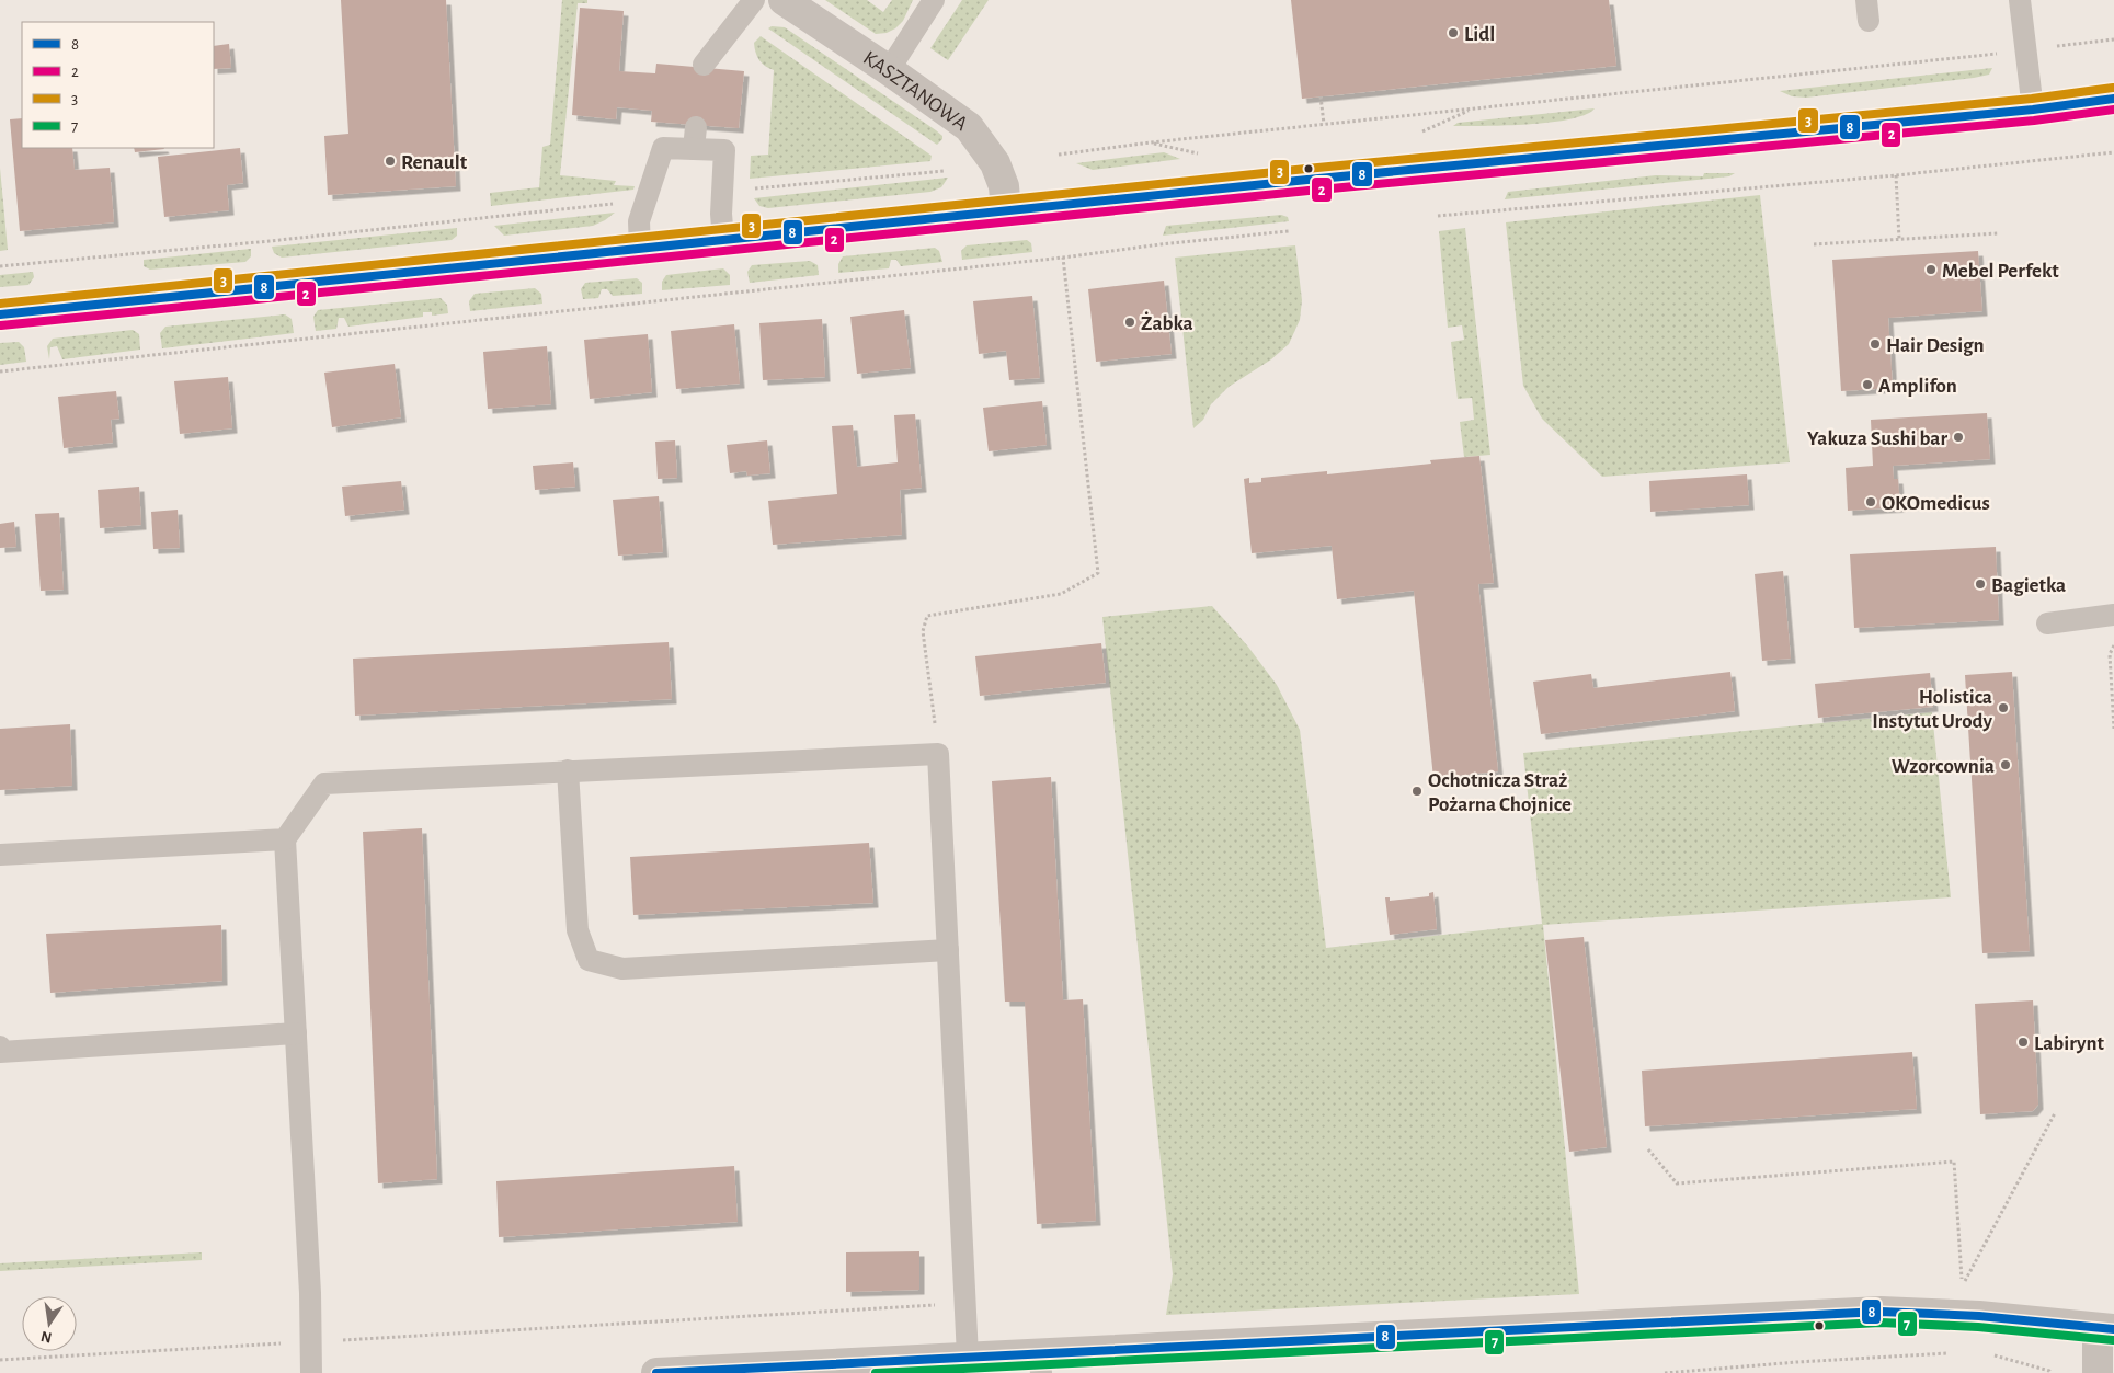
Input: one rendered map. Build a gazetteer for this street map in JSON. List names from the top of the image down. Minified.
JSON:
{"streets":{"street":["KASZTANOWA"]},"places":["Lidl","Renault","Mebel Perfekt","Żabka","Hair Design","Amplifon","Yakuza Sushi bar","OKOmedicus","Bagietka","Holistica Instytut Urody","Wzorcownia","Ochotnicza Straż Pożarna Chojnice","Labirynt"],"lines":["transit line 3","transit line 8","transit line 2","transit line 7"],"legend":["8","2","3","7"],"north":"bottom"}
